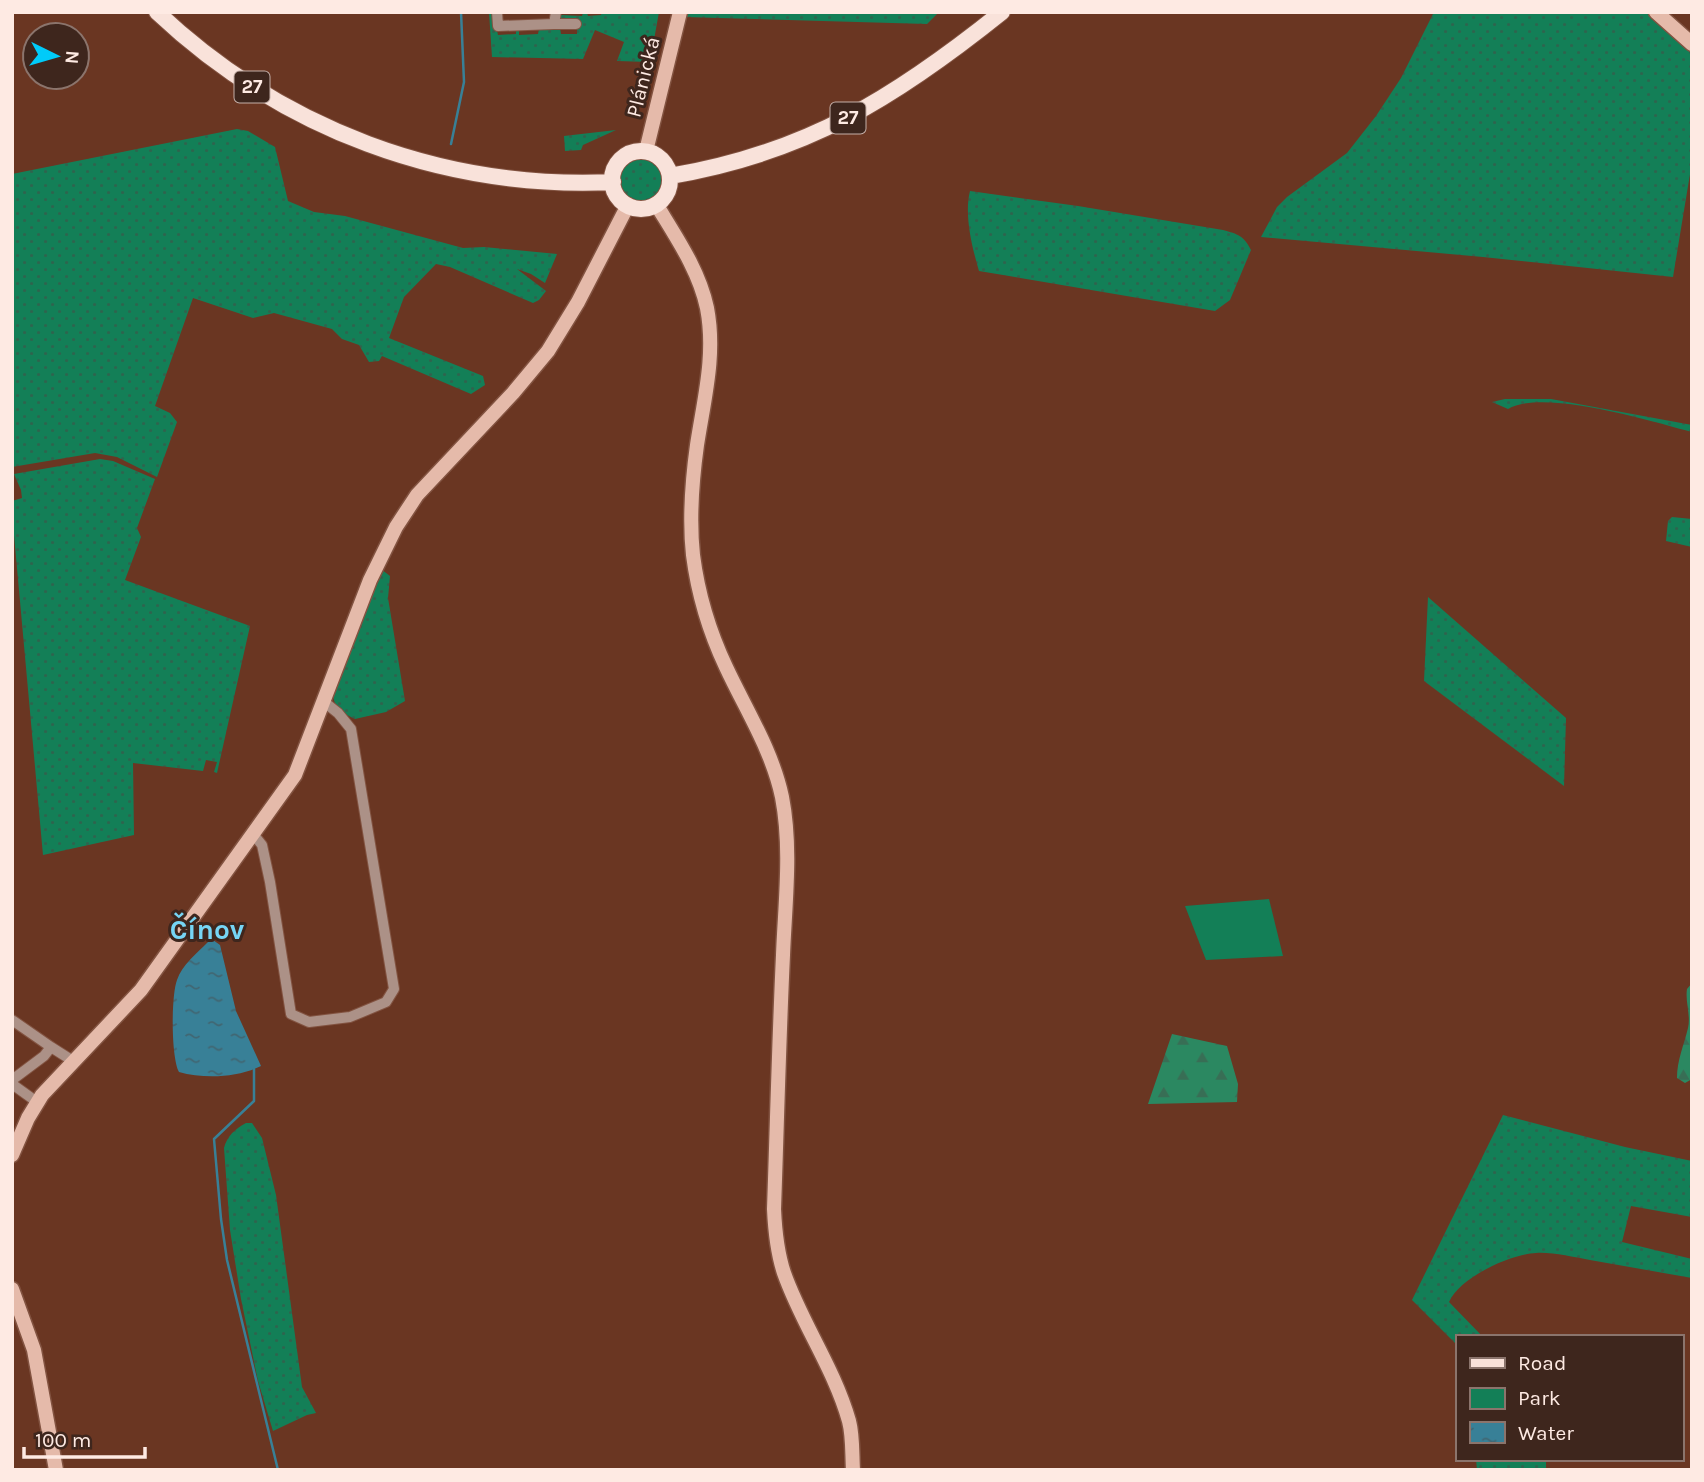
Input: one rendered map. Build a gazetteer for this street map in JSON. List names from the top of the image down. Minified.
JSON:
{"streets":{"main road":["Plánická","27"]},"crossings":[["Plánická","27"]],"districts":["Čínov"],"legend":["Road","Park","Water"],"scale_bar":"100 m","north":"right"}
